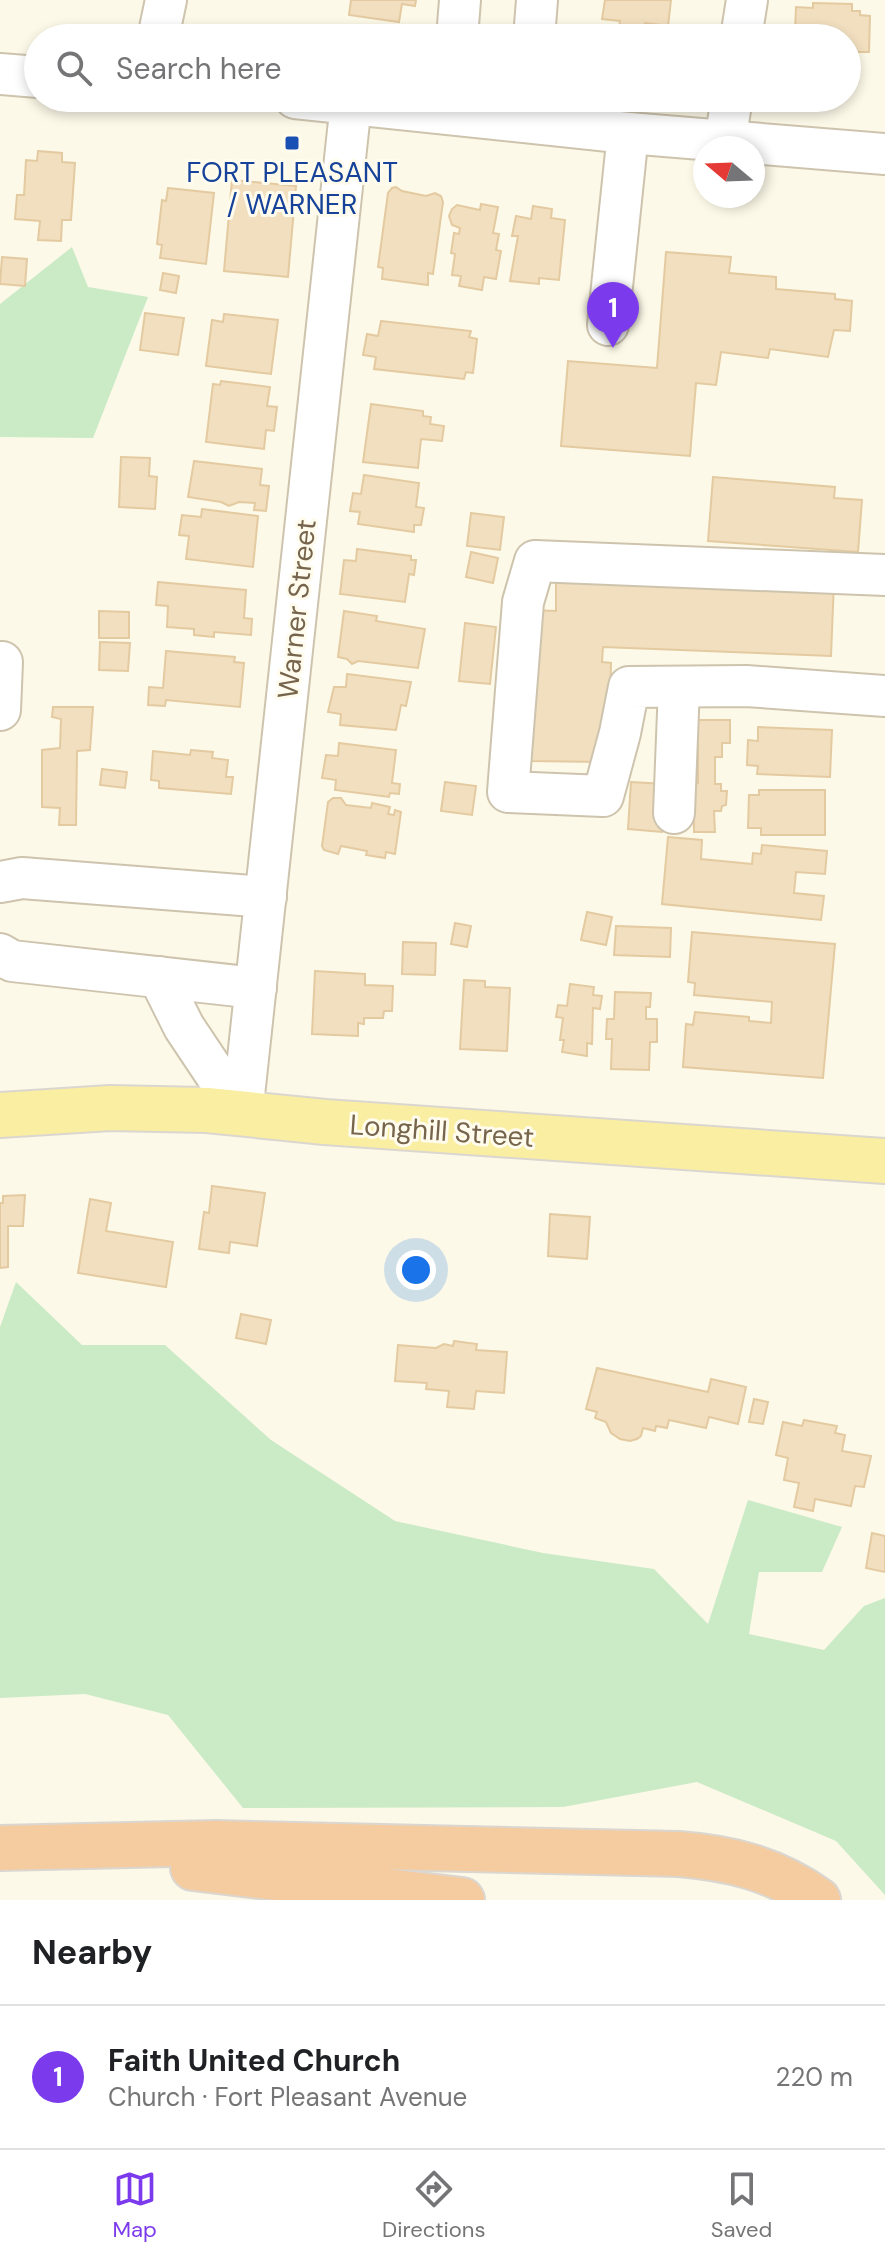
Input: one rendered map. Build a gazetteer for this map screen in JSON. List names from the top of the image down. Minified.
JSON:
{"streets":{"main road":["Longhill Street"],"street":["Warner Street"]},"crossings":[["Warner Street","Longhill Street"]],"places":{"transit":["FORT PLEASANT / WARNER"]},"north":"left","page":{"search":"Search here","pins":"1","heading":"Nearby","list":[{"mark":"1","name":"Faith United Church","note":"Church · Fort Pleasant Avenue","value":"220 m"}],"nav":["Map","Directions","Saved"]}}
